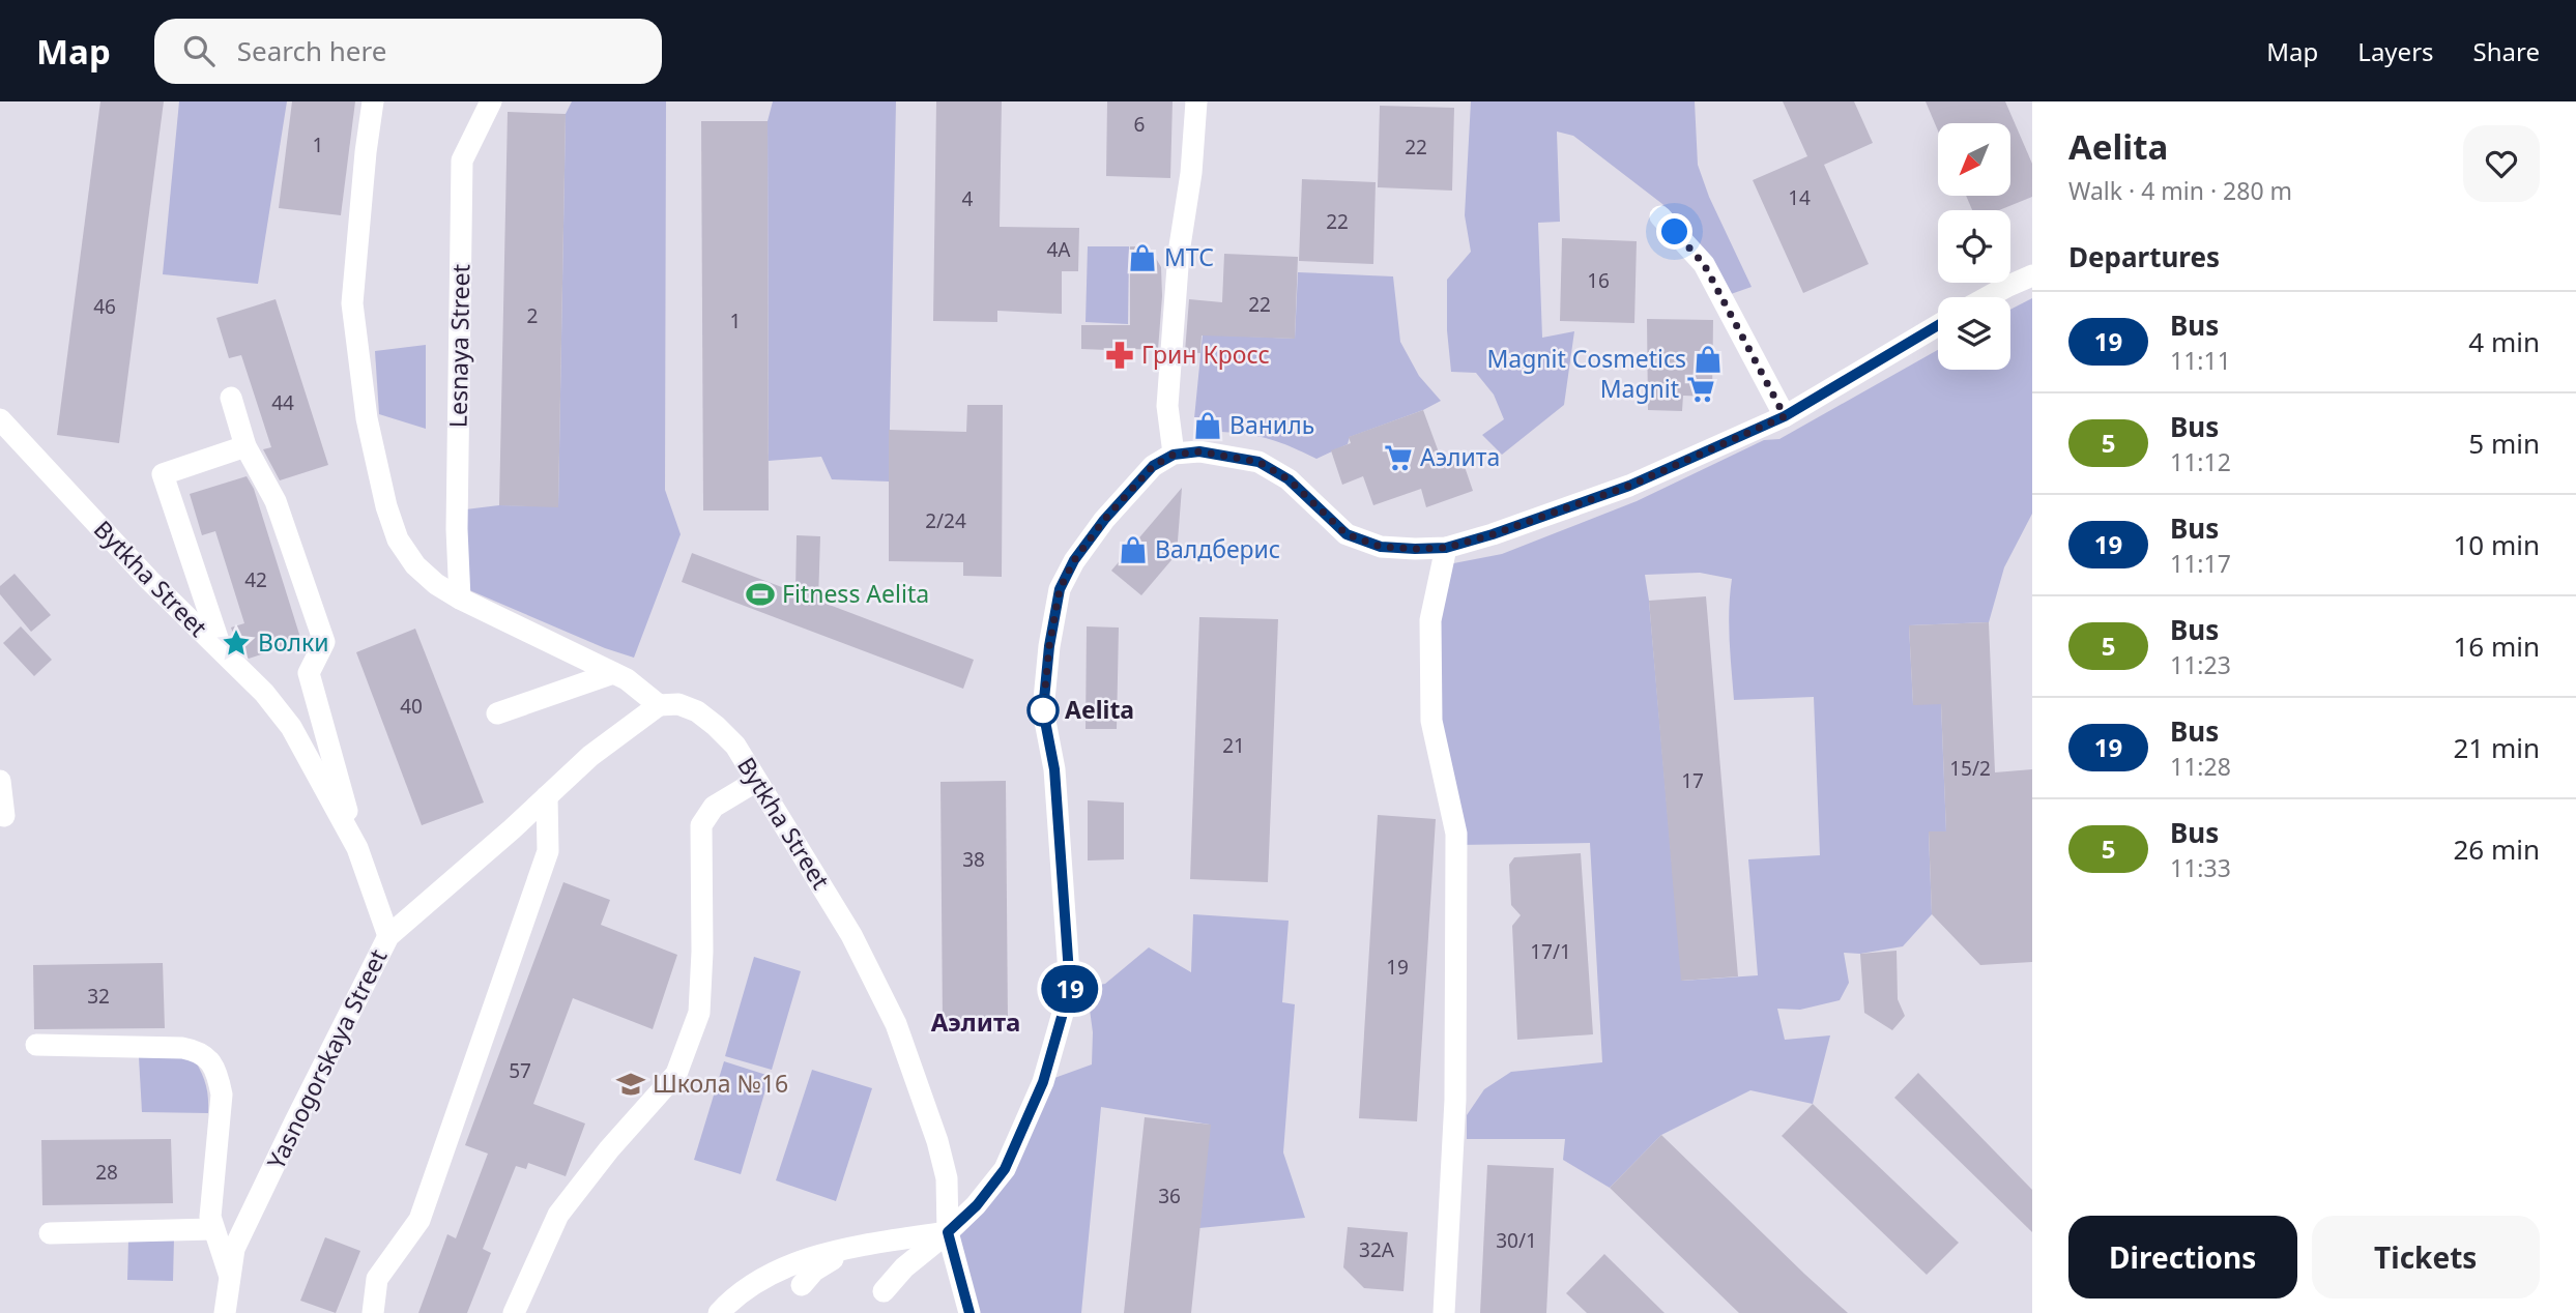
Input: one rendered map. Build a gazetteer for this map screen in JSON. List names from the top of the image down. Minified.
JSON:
{"streets":{"street":["Lesnaya Street","Bytkha Street","Yasnogorskaya Street"]},"crossings":[["Lesnaya Street","Bytkha Street"],["Bytkha Street","Yasnogorskaya Street"]],"districts":["Аэлита"],"places":{"shop":["МТС","Magnit Cosmetics","Ваниль","Валдберис"],"pharmacy":["Грин Кросс"],"supermarket":["Magnit","Аэлита"],"sports":["Fitness Aelita"],"place":["Волки"],"other":["Aelita"],"school or university":["Школа №16"]},"lines":["bus line 19"],"house_numbers":["6","1","22","14","4","22","4А","16","22","46","2","1","44","2/24","42","40","21","15/2","17","38","17/1","19","32","57","28","36","30/1","32А"],"north":"bottom left","page":{"header":"Map","search":"Search here","nav":["Map","Layers","Share"],"on_map":"19","heading":[["Aelita","Walk · 4 min · 280 m"],"Departures"],"list":[{"mark":"19","name":"Bus","note":"11:11","value":"4 min"},{"mark":"5","name":"Bus","note":"11:12","value":"5 min"},{"mark":"19","name":"Bus","note":"11:17","value":"10 min"},{"mark":"5","name":"Bus","note":"11:23","value":"16 min"},{"mark":"19","name":"Bus","note":"11:28","value":"21 min"},{"mark":"5","name":"Bus","note":"11:33","value":"26 min"}],"buttons":["Directions","Tickets"]}}
